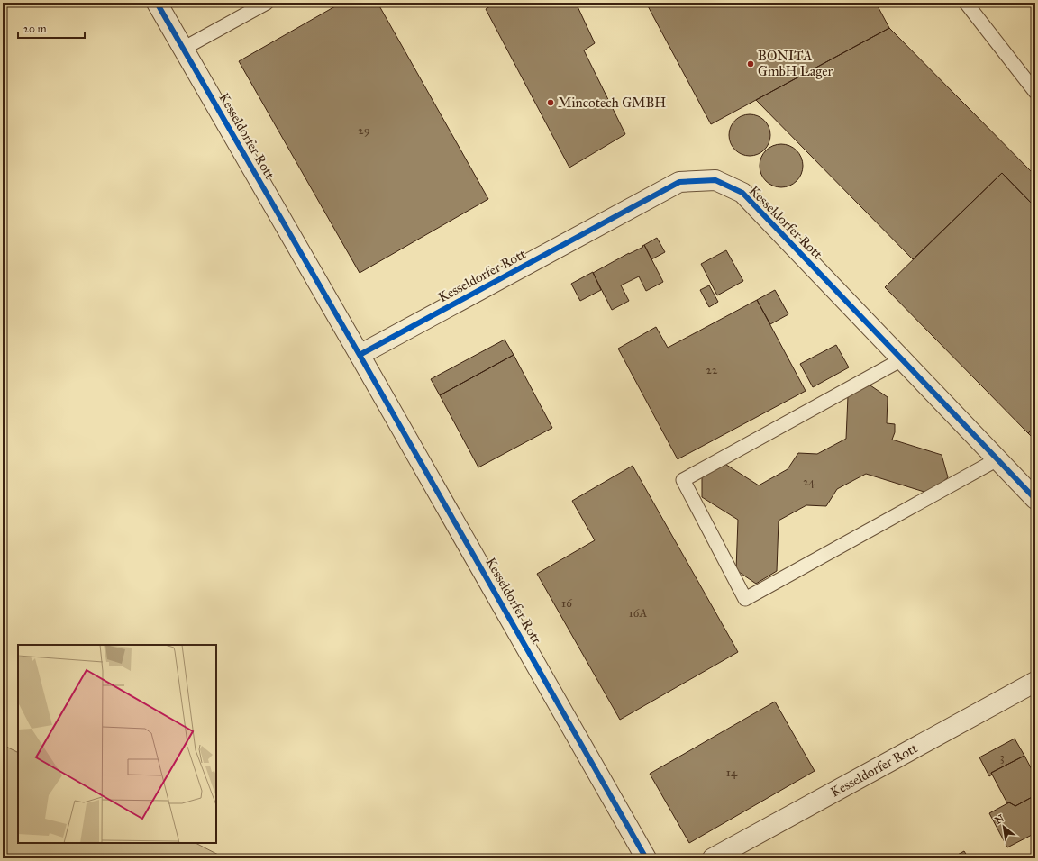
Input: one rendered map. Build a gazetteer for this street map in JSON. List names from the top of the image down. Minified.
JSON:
{"streets":{"street":["Kesseldorfer Rott"]},"places":["BONITA GmbH Lager","Mincotech GMBH"],"house_numbers":["29","22","24","16","16A","3","14"],"scale_bar":"20 m","north":"top left"}
